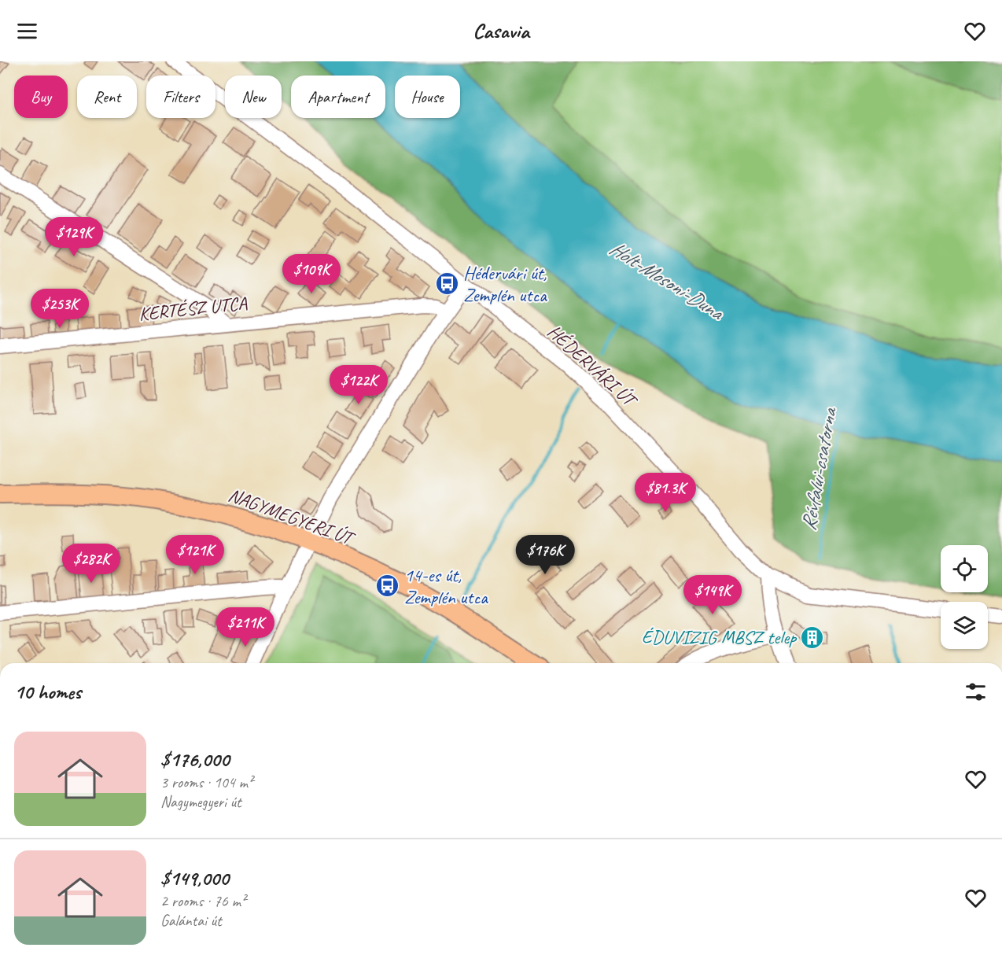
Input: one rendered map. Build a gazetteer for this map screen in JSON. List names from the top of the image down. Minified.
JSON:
{"streets":{"main road":["NAGYMEGYERI ÚT"],"street":["KERTÉSZ UTCA","HÉDERVÁRI ÚT"]},"water":["Holt-Mosoni-Duna","Révfalui-csatorna"],"places":{"bus stop":["Hédervári út, Zemplén utca","14-es út, Zemplén utca"],"building":["ÉDUVIZIG MBSZ telep"]},"page":{"header":"Casavia","chip":["Buy","Rent","Filters","New","Apartment","House"],"price":["$129K","$109K","$253K","$122K","$81.3K","$121K","$176K","$282K","$149K","$211K"],"heading":"10 homes","list":[{"name":"$176,000","note":"3 rooms · 104 m² · Nagymegyeri út"},{"name":"$149,000","note":"2 rooms · 76 m² · Galántai út"}]}}
